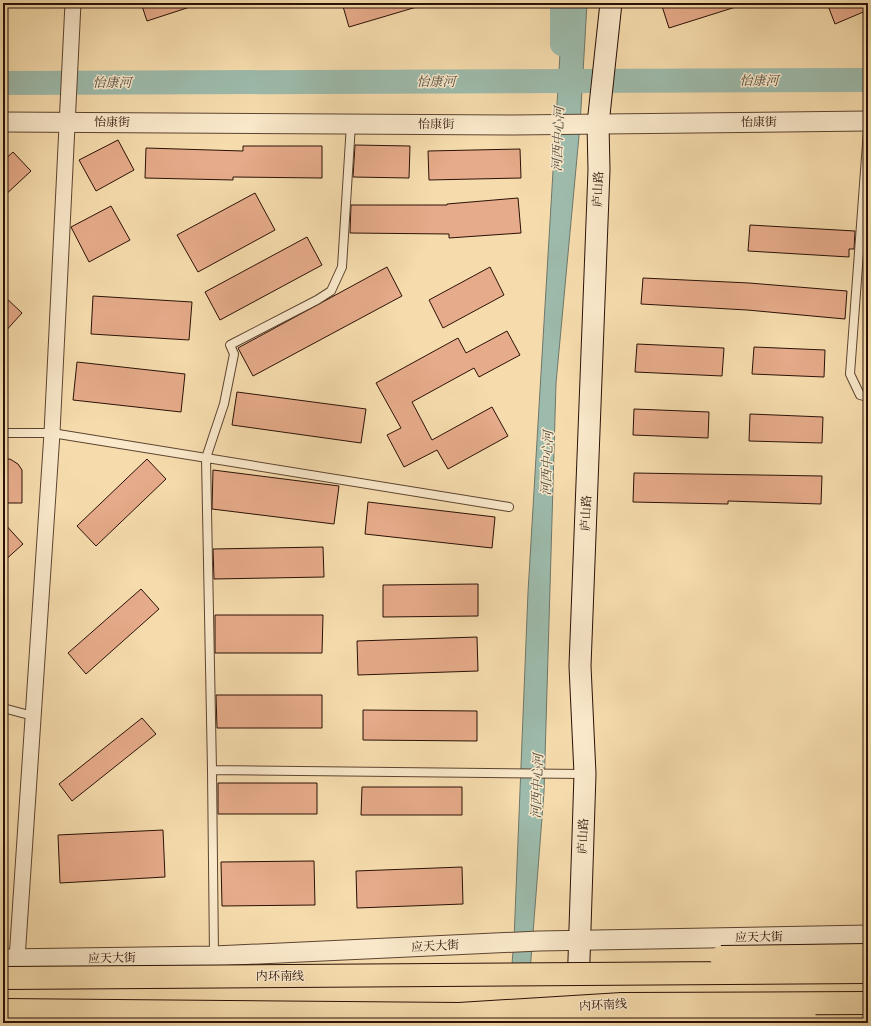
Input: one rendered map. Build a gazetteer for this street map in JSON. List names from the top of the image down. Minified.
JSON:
{"streets":{"main road":["庐山路","内环南线"],"street":["怡康街","应天大街"]},"crossings":[["怡康街","庐山路"],["庐山路","应天大街"]],"water":["怡康河","河西中心河"]}
